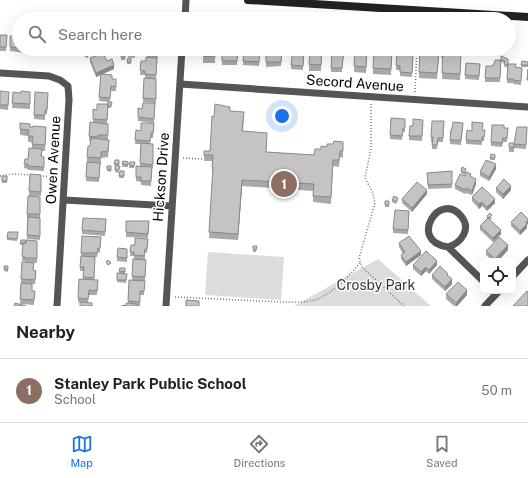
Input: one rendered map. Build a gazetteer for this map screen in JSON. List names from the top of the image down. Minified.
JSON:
{"streets":{"street":["Secord Avenue","Owen Avenue","Hickson Drive"]},"crossings":[["Secord Avenue","Hickson Drive"]],"parks":["Crosby Park"],"page":{"search":"Search here","pins":"1","heading":"Nearby","list":[{"mark":"1","name":"Stanley Park Public School","note":"School","value":"50 m"}],"nav":["Map","Directions","Saved"]}}
